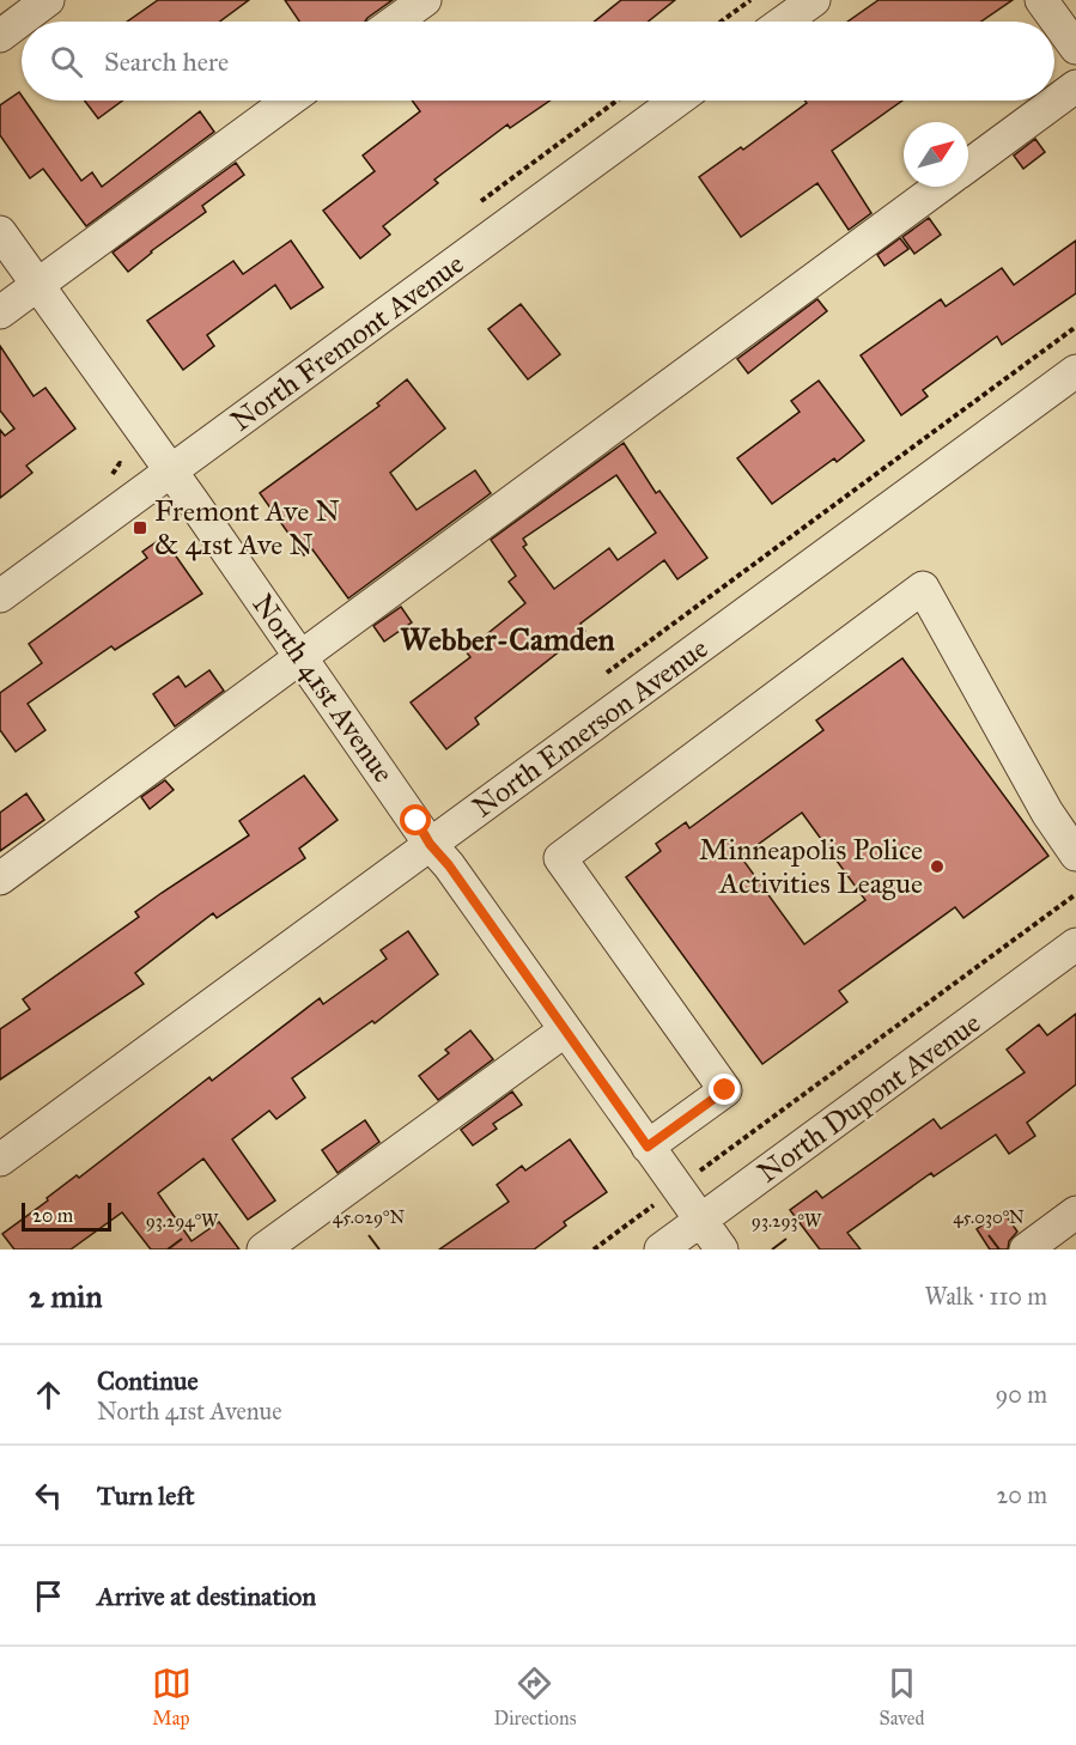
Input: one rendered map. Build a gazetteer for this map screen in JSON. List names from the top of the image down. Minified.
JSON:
{"streets":{"street":["North Fremont Avenue","North 41st Avenue","North Emerson Avenue","North Dupont Avenue"]},"crossings":[["North Fremont Avenue","North 41st Avenue"],["North 41st Avenue","North Emerson Avenue"],["North 41st Avenue","North Dupont Avenue"]],"districts":["Webber-Camden"],"places":{"transit":["Fremont Ave N & 41st Ave N"],"other":["Minneapolis Police Activities League"]},"scale_bar":"20 m","north":"top right","page":{"search":"Search here","scale":"20 m","heading":["2 min","Walk · 110 m"],"list":[["Continue","North 41st Avenue","90 m"],["Turn left","20 m"],"Arrive at destination"],"nav":["Map","Directions","Saved"]},"coordinates":["45.029°N","45.030°N","93.294°W","93.293°W"]}
